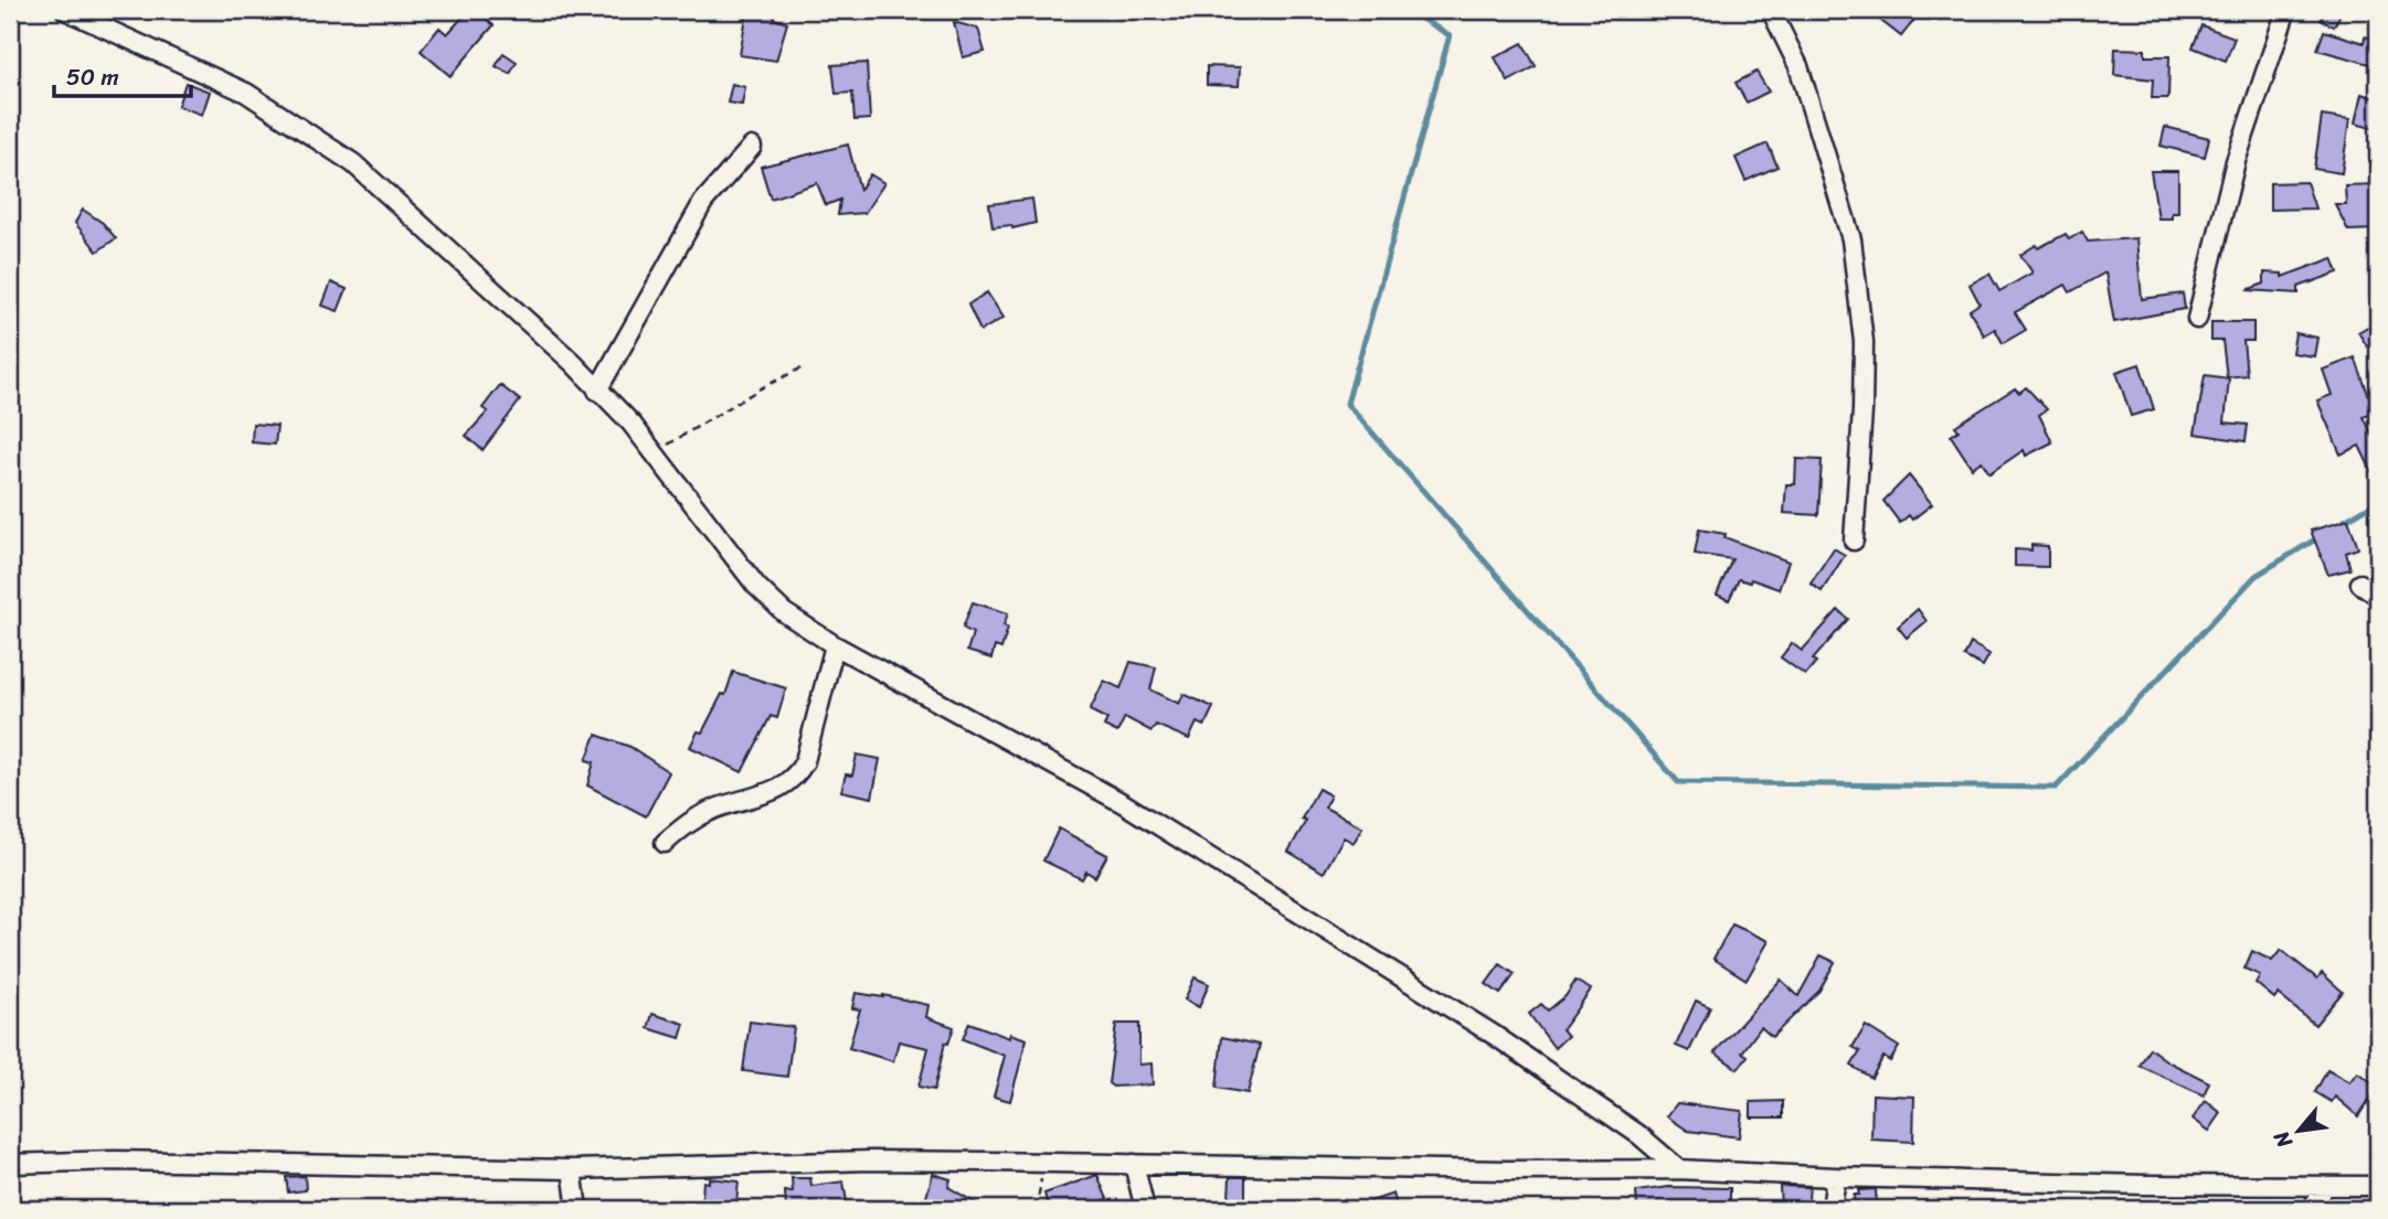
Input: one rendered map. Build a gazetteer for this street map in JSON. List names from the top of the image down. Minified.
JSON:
{"scale_bar":"50 m","north":"bottom left"}
